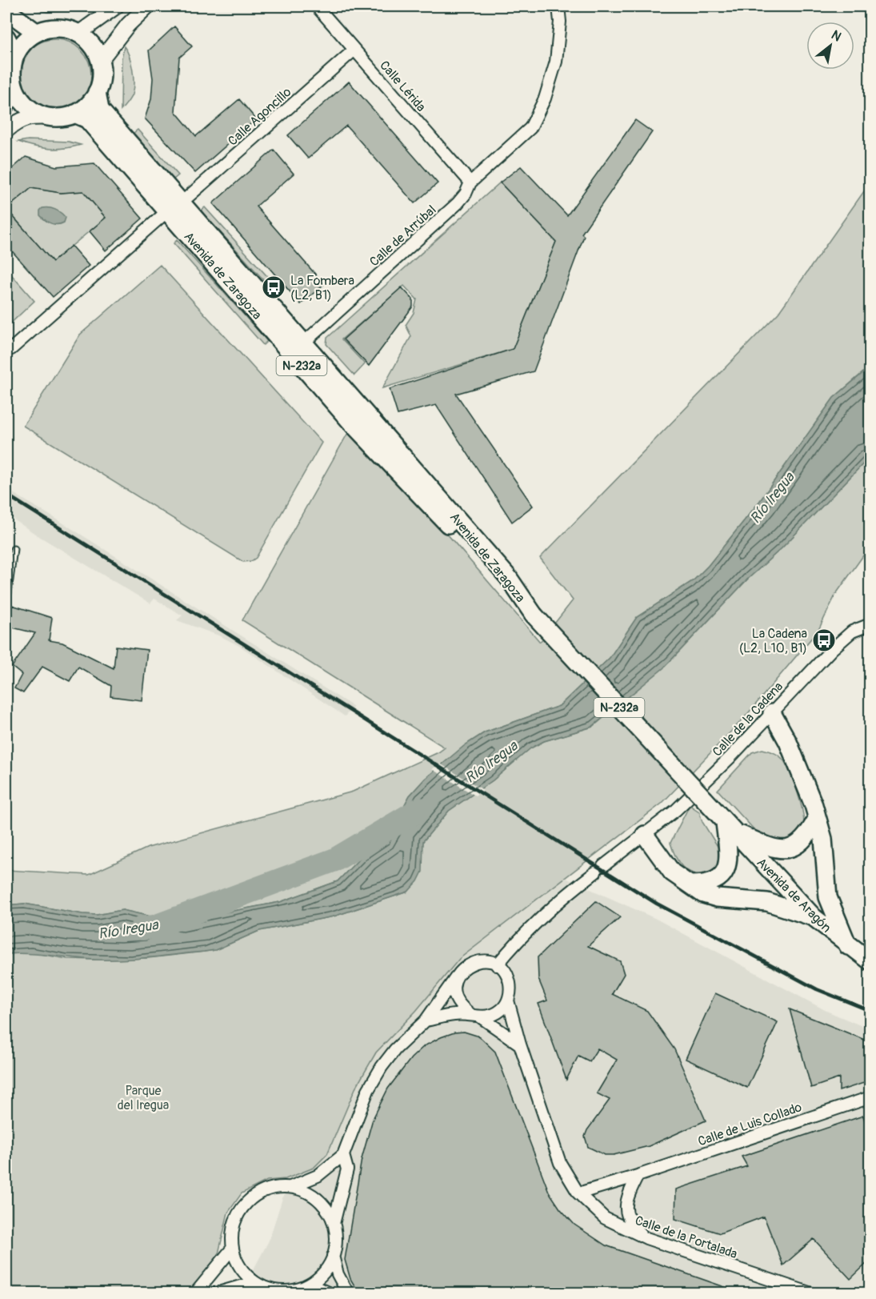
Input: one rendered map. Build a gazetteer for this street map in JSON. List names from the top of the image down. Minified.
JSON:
{"streets":{"main road":["Avenida de Zaragoza","N-232a","Avenida de Aragón"],"street":["Calle Lérida","Calle Agoncillo","Calle de Arrúbal","Calle de la Cadena","Calle de Luis Collado","Calle de la Portalada"]},"crossings":[["Calle Lérida","Calle Agoncillo"],["Calle Lérida","Calle de Arrúbal"],["Calle Agoncillo","Avenida de Zaragoza"],["Calle de Arrúbal","Avenida de Zaragoza"],["Avenida de Zaragoza","N-232a"],["N-232a","Avenida de Aragón"],["Calle de la Cadena","Calle de la Portalada"],["Calle de Luis Collado","Calle de la Portalada"]],"water":["Río Iregua"],"parks":["Parque del Iregua"],"places":{"bus stop":["La Fombera (L2, B1)","La Cadena (L2, L10, B1)"]},"north":"top right"}
